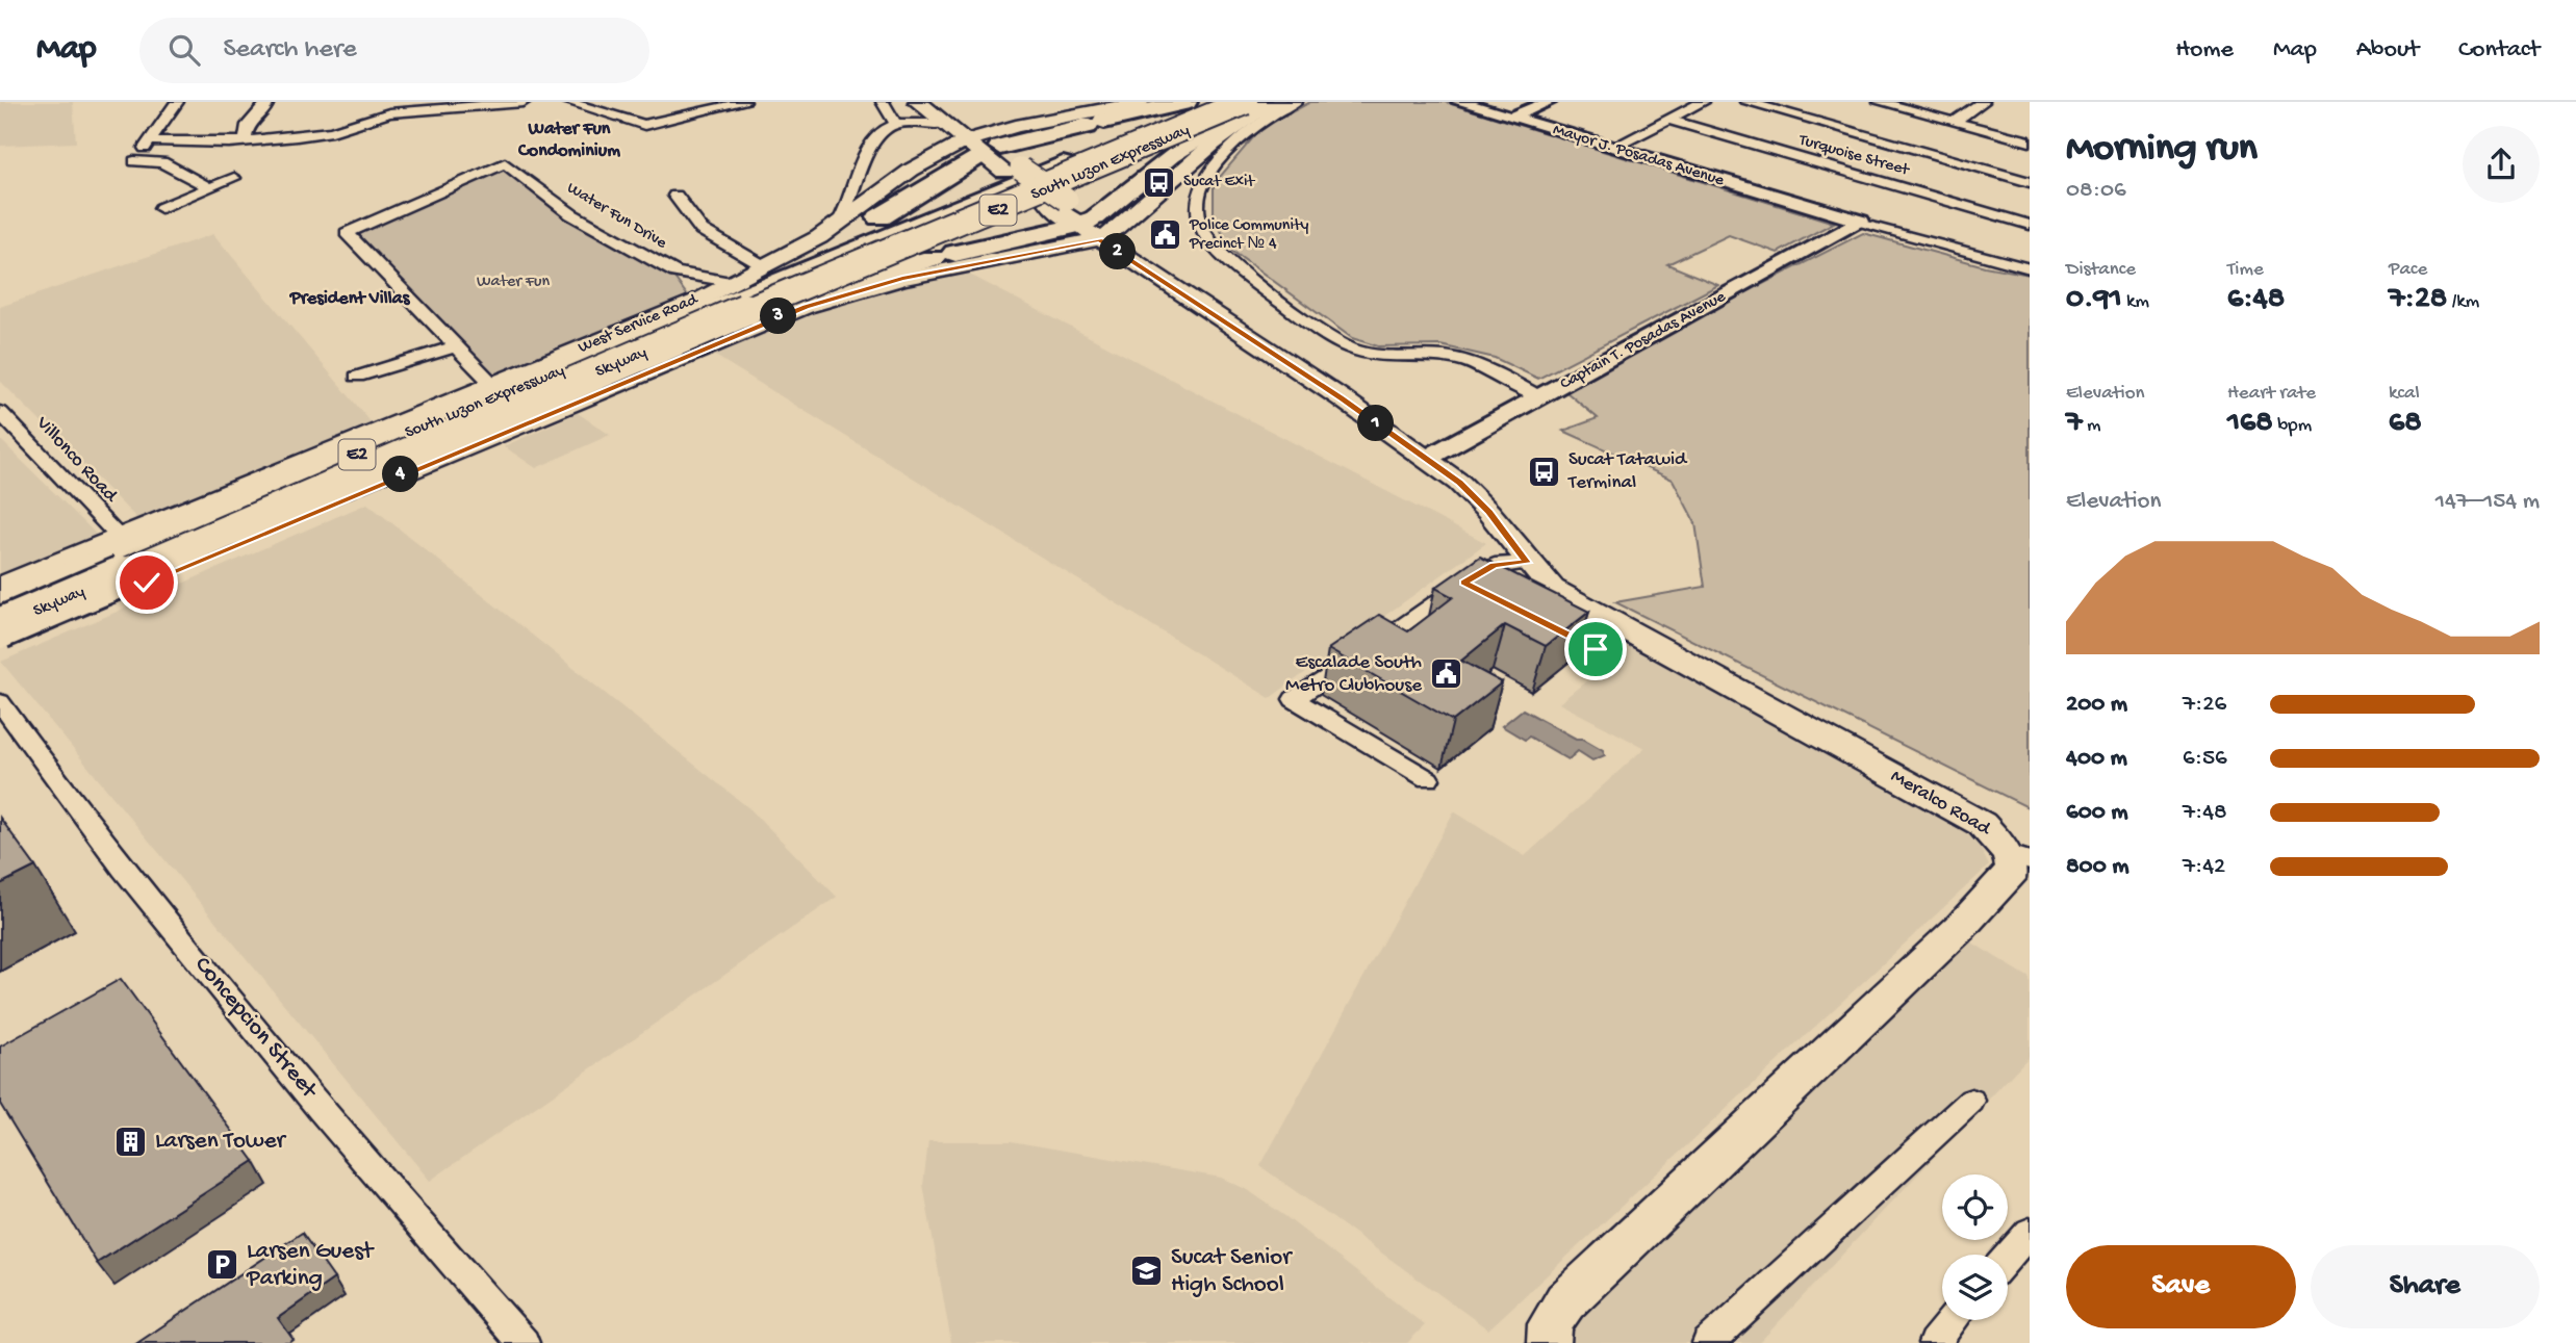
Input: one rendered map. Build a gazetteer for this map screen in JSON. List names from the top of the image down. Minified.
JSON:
{"streets":{"highway":["South Luzon Expressway","E2","Skyway"],"main road":["West Service Road","Meralco Road"],"street":["Mayor J. Posadas Avenue","Turquoise Street","Water Fun Drive","Captain T. Posadas Avenue","Villonco Road","Concepcion Street"]},"crossings":[["Mayor J. Posadas Avenue","Captain T. Posadas Avenue"],["South Luzon Expressway","Water Fun Drive"],["South Luzon Expressway","West Service Road"],["South Luzon Expressway","Skyway"],["Water Fun Drive","West Service Road"],["West Service Road","Villonco Road"],["Captain T. Posadas Avenue","Meralco Road"]],"districts":["Water Fun Condominium","President Villas"],"parks":["Water Fun"],"places":{"bus stop":["Sucat Exit","Sucat Tatawid Terminal"],"public building":["Police Community Precinct № 4","Escalade South Metro Clubhouse"],"building":["Larsen Tower"],"parking":["Larsen Guest Parking"],"school or university":["Sucat Senior High School"]},"page":{"header":"Map","search":"Search here","nav":["Home","Map","About","Contact"],"heading":["Morning run","08:06"],"stats":[["Distance","0.91 km"],["Time","6:48"],["Pace","7:28 /km"],["Elevation","7 m"],["Heart rate","168 bpm"],["kcal","68"]],"pins":["2","3","1","4"],"chart":["Elevation","147–154 m"],"list":[{"name":"200 m","note":"7:26"},{"name":"400 m","note":"6:56"},{"name":"600 m","note":"7:48"},{"name":"800 m","note":"7:42"}],"buttons":["Save","Share"]}}
